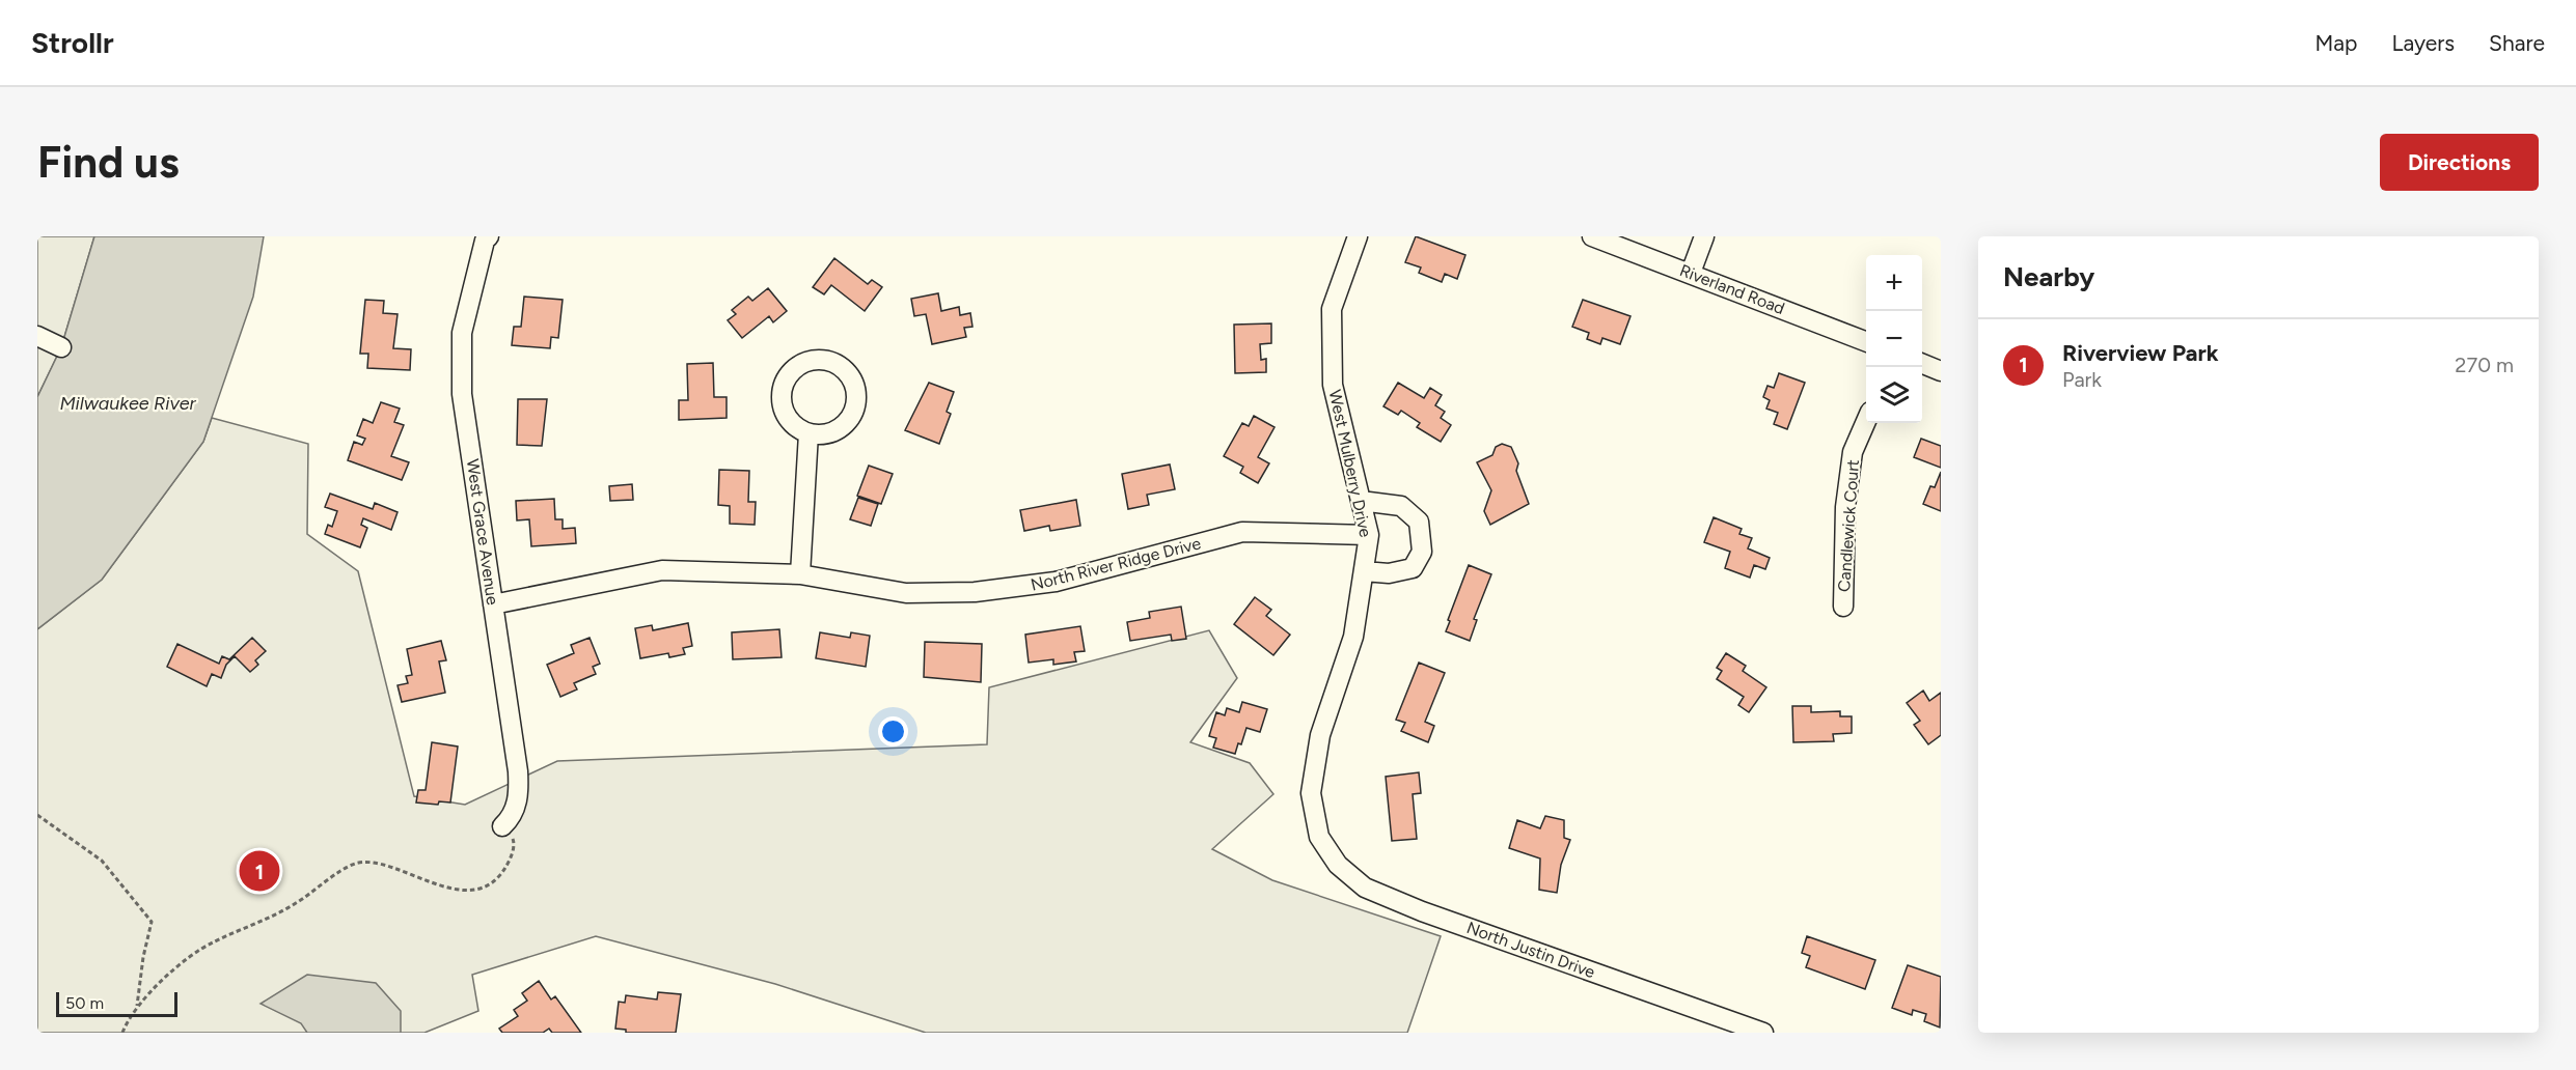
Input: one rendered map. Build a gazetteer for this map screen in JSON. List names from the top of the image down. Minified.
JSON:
{"streets":{"street":["Riverland Road","West Mulberry Drive","Candlewick Court","West Grace Avenue","North River Ridge Drive","North Justin Drive"]},"crossings":[["West Mulberry Drive","North River Ridge Drive"],["West Mulberry Drive","North Justin Drive"],["West Grace Avenue","North River Ridge Drive"]],"water":["Milwaukee River"],"scale_bar":"50 m","page":{"header":"Strollr","nav":["Map","Layers","Share"],"buttons":"Directions","title":"Find us","heading":"Nearby","map_buttons":["+","−"],"list":[{"mark":"1","name":"Riverview Park","note":"Park","value":"270 m"}],"pins":"1","scale":"50 m"}}
